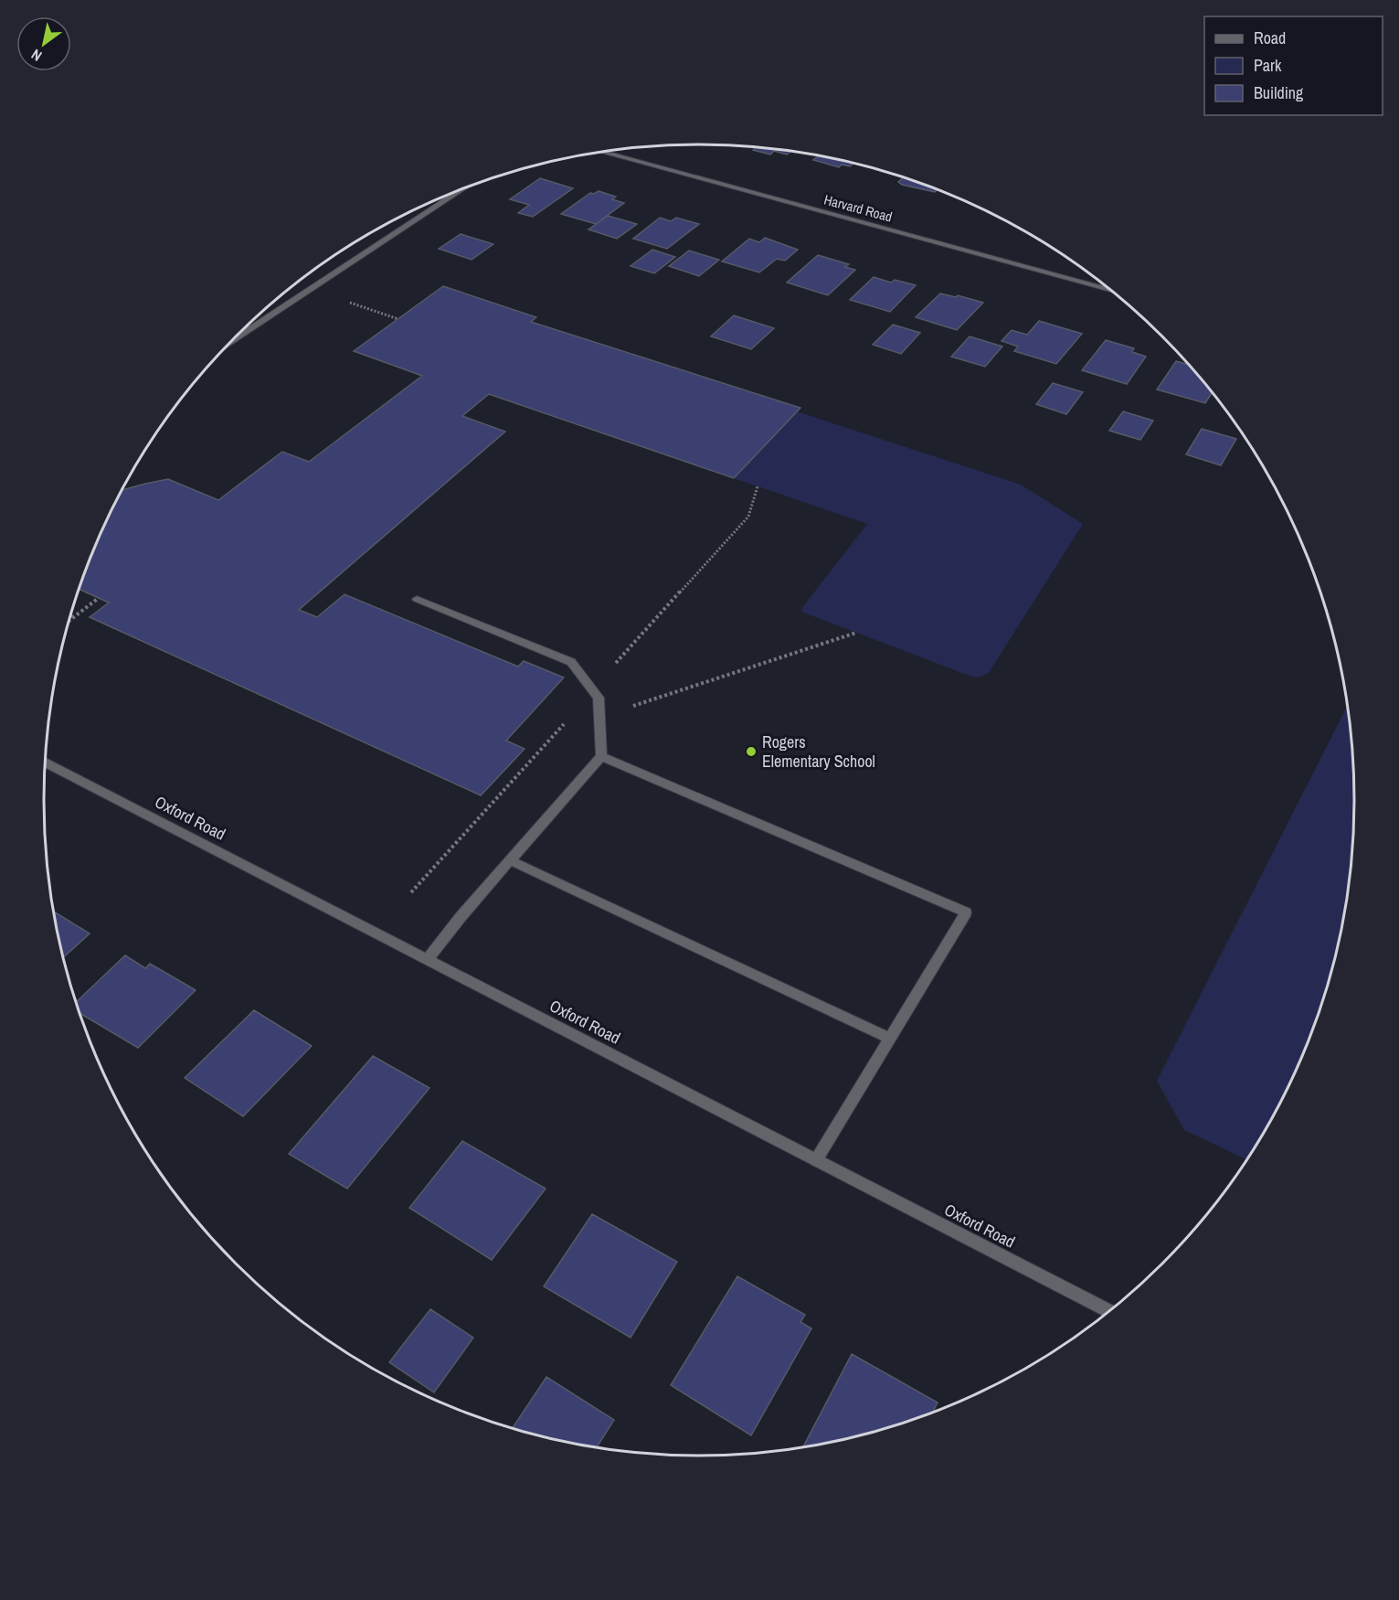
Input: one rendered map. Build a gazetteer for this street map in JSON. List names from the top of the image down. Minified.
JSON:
{"streets":{"street":["Harvard Road","Oxford Road"]},"places":["Rogers Elementary School"],"legend":["Road","Park","Building"],"north":"bottom left"}
